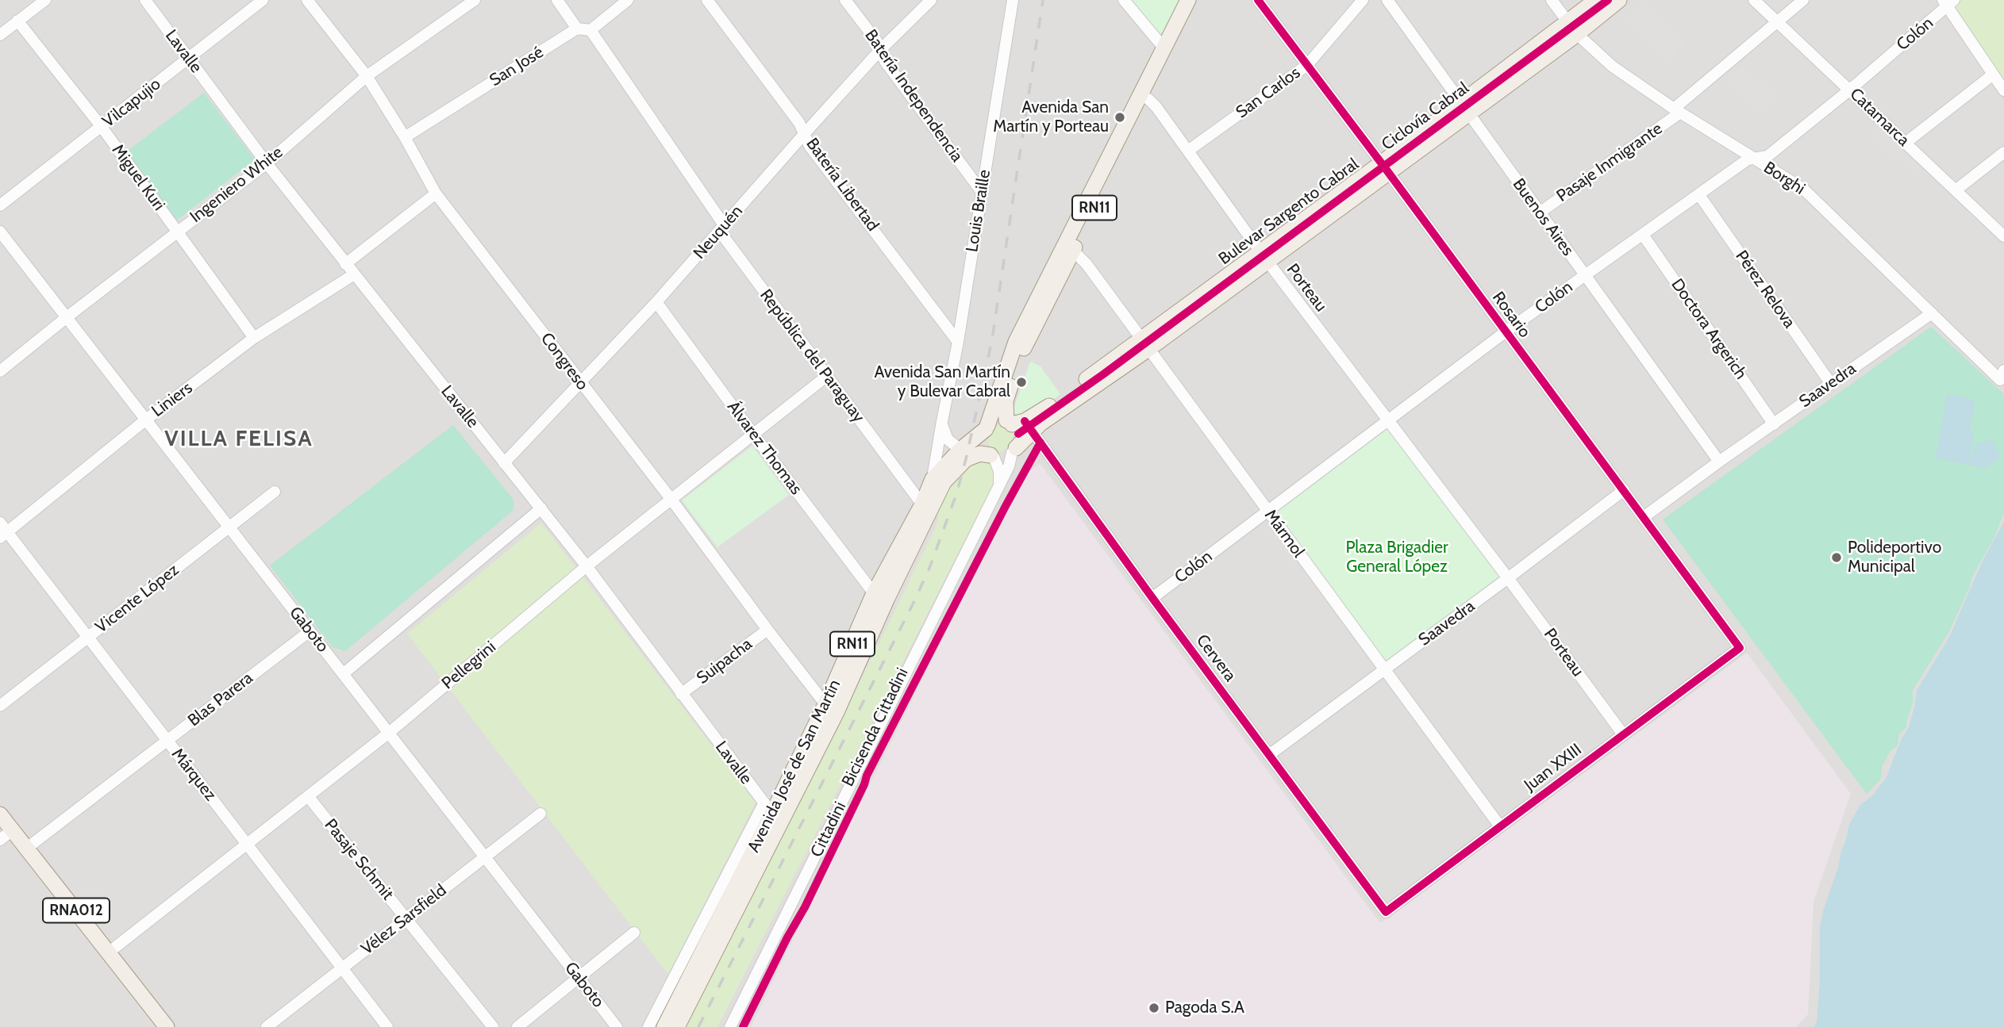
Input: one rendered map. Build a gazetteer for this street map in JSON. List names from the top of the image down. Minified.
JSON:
{"streets":{"main road":["RN11","Bulevar Sargento Cabral","Avenida José de San Martín","RNA012"],"street":["Colón","Lavalle","San José","San Carlos","Batería Independencia","Vilcapujio","Catamarca","Pasaje Inmigrante","Miguel Kuri","Borghi","Ingeniero White","Batería Libertad","Louis Braille","Buenos Aires","Neuquén","Porteau","Pérez Relova","Rosario","Doctora Argerich","República del Paraguay","Congreso","Saavedra","Liniers","Álvarez Thomas","Mármol","Vicente López","Gaboto","Cervera","Suipacha","Pellegrini","Blas Parera","Juan XXIII","Márquez","Cittadini","Pasaje Schmit","Vélez Sarsfield"],"cycle path":["Ciclovía Cabral","Bicisenda Cittadini"]},"crossings":[["Colón","Catamarca"],["Colón","Borghi"],["Colón","Buenos Aires"],["Colón","Porteau"],["Colón","Pérez Relova"],["Colón","Rosario"],["Colón","Doctora Argerich"],["Colón","Mármol"],["Colón","Cervera"],["Lavalle","Vilcapujio"],["Lavalle","Ingeniero White"],["Lavalle","Neuquén"],["Lavalle","Liniers"],["Lavalle","Suipacha"],["Lavalle","Pellegrini"],["Lavalle","Avenida José de San Martín"],["San José","Congreso"],["San Carlos","Porteau"],["San Carlos","Rosario"],["Batería Independencia","Louis Braille"],["Batería Independencia","Neuquén"],["Vilcapujio","Miguel Kuri"],["Catamarca","Pasaje Inmigrante"],["Pasaje Inmigrante","Borghi"],["Pasaje Inmigrante","Buenos Aires"],["Miguel Kuri","Ingeniero White"],["Miguel Kuri","Liniers"],["Borghi","Bulevar Sargento Cabral"],["Borghi","Saavedra"],["Ingeniero White","Congreso"],["Ingeniero White","Gaboto"],["Batería Libertad","Louis Braille"],["Batería Libertad","Neuquén"],["RN11","Bulevar Sargento Cabral"],["RN11","Porteau"],["RN11","Mármol"],["RN11","Cervera"],["RN11","Avenida José de San Martín"],["RN11","Cittadini"],["Louis Braille","Avenida José de San Martín"],["Bulevar Sargento Cabral","Buenos Aires"],["Bulevar Sargento Cabral","Porteau"],["Bulevar Sargento Cabral","Rosario"],["Bulevar Sargento Cabral","Mármol"],["Bulevar Sargento Cabral","Cervera"],["Bulevar Sargento Cabral","Avenida José de San Martín"],["Bulevar Sargento Cabral","Cittadini"],["Buenos Aires","Saavedra"],["Neuquén","República del Paraguay"],["Neuquén","Congreso"],["Neuquén","Álvarez Thomas"],["Porteau","Saavedra"],["Porteau","Juan XXIII"],["Pérez Relova","Saavedra"],["Rosario","Saavedra"],["Rosario","Juan XXIII"],["Doctora Argerich","Saavedra"],["República del Paraguay","Pellegrini"],["República del Paraguay","Avenida José de San Martín"],["Congreso","Suipacha"],["Congreso","Pellegrini"],["Congreso","Avenida José de San Martín"],["Saavedra","Mármol"],["Saavedra","Cervera"],["Liniers","Gaboto"],["Liniers","Márquez"],["Álvarez Thomas","Pellegrini"],["Álvarez Thomas","Avenida José de San Martín"],["Mármol","Juan XXIII"],["Vicente López","Gaboto"],["Vicente López","Márquez"],["Gaboto","Pellegrini"],["Gaboto","Blas Parera"],["Gaboto","Vélez Sarsfield"],["Cervera","Avenida José de San Martín"],["Cervera","Juan XXIII"],["Cervera","Cittadini"],["Pellegrini","Márquez"],["Pellegrini","Pasaje Schmit"],["Pellegrini","RNA012"],["Blas Parera","Márquez"],["Blas Parera","RNA012"],["Avenida José de San Martín","Cittadini"],["Márquez","Vélez Sarsfield"],["Pasaje Schmit","Vélez Sarsfield"]],"districts":["VILLA FELISA"],"parks":["Plaza Brigadier General López"],"places":["Avenida San Martín y Porteau","Avenida San Martín y Bulevar Cabral","Polideportivo Municipal","Pagoda S.A"]}
